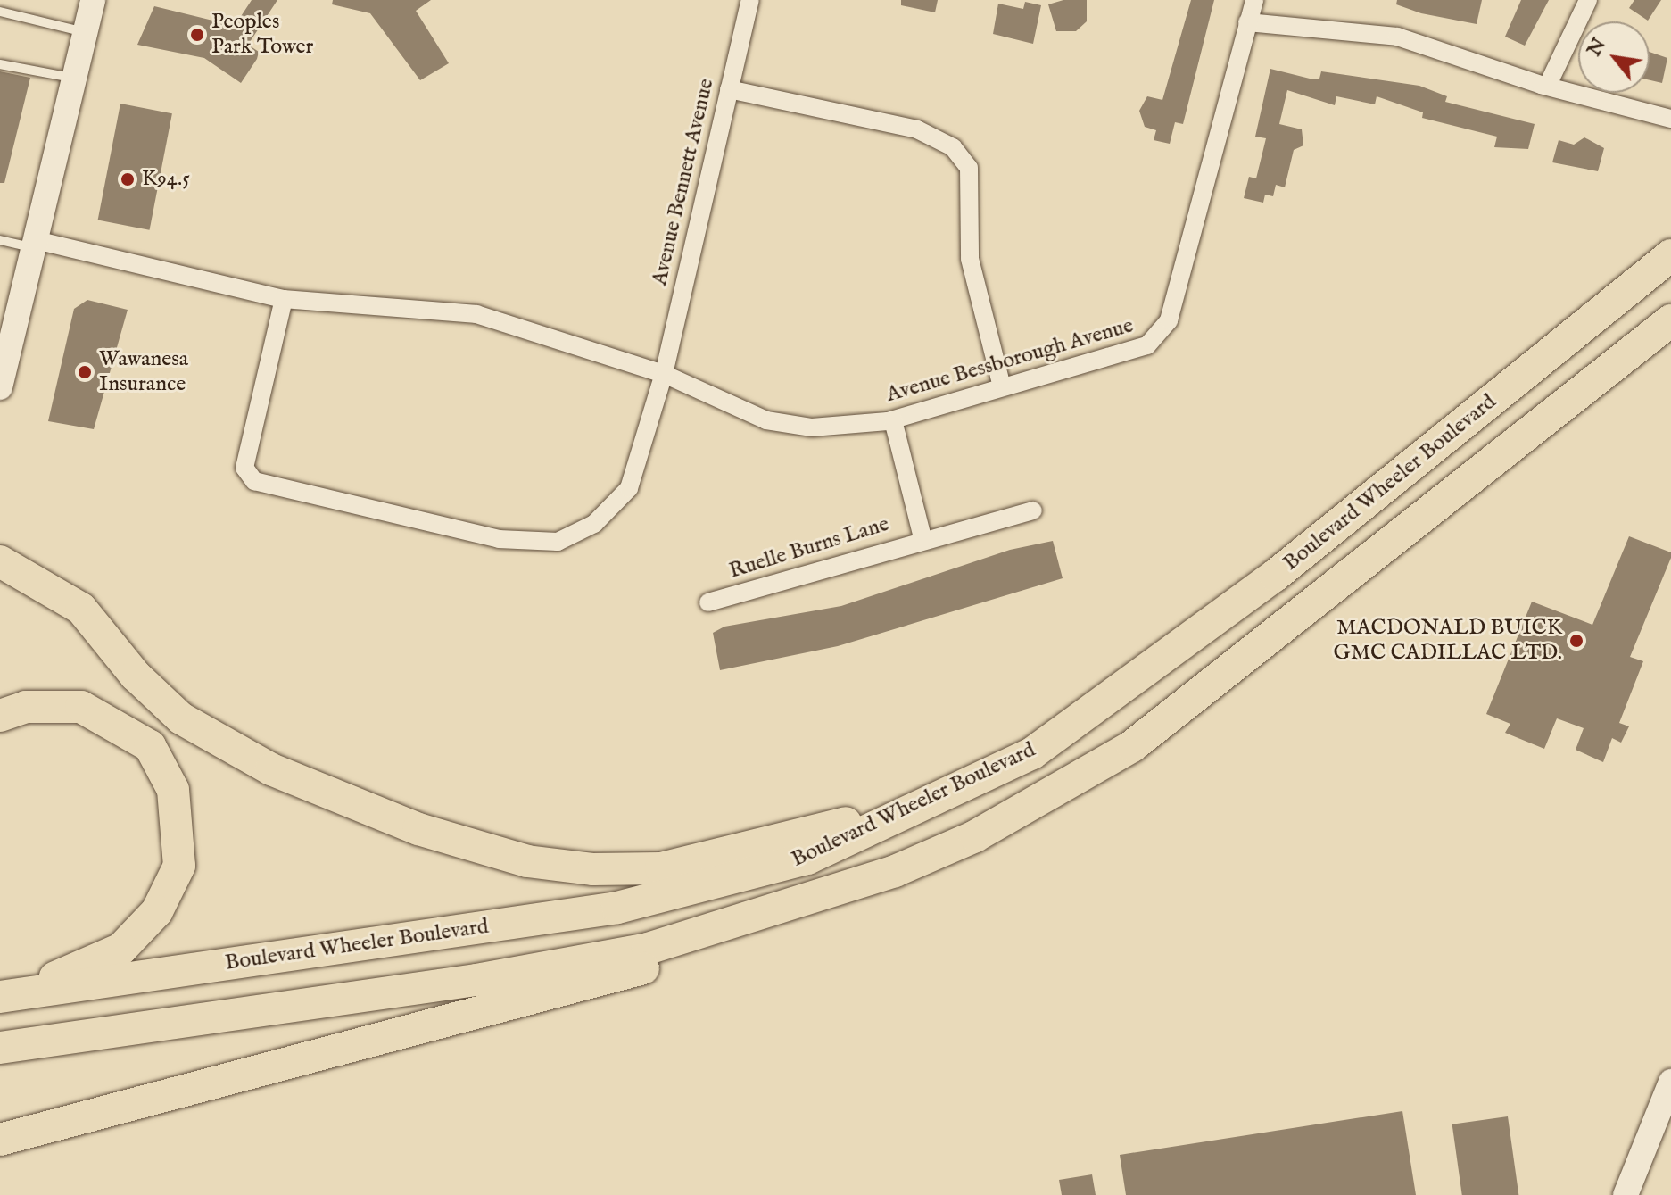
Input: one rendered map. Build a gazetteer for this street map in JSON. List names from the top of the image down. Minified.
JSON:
{"streets":{"highway":["Boulevard Wheeler Boulevard"],"street":["Avenue Bennett Avenue","Avenue Bessborough Avenue","Ruelle Burns Lane"]},"crossings":[["Avenue Bennett Avenue","Avenue Bessborough Avenue"],["Avenue Bessborough Avenue","Ruelle Burns Lane"]],"places":["Peoples Park Tower","K94.5","Wawanesa Insurance","MACDONALD BUICK GMC CADILLAC LTD."],"north":"top left"}
